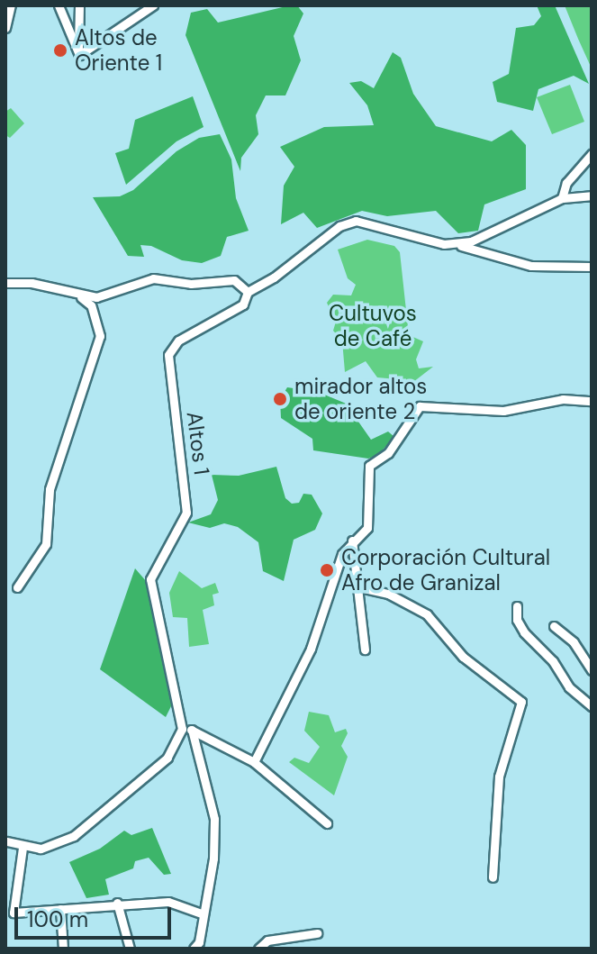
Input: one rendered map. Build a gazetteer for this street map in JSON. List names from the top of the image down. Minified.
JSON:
{"streets":{"street":["Altos 1"]},"parks":["Cultuvos de Café"],"places":["Altos de Oriente 1","mirador altos de oriente 2","Corporación Cultural Afro de Granizal"],"scale_bar":"100 m"}
